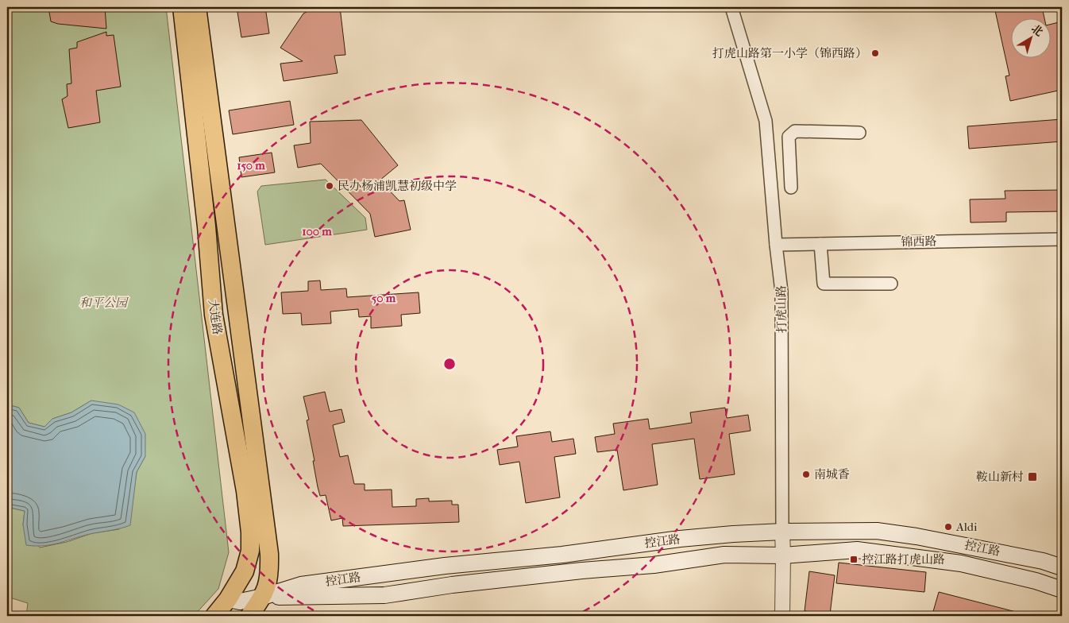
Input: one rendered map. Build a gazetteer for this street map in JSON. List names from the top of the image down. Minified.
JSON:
{"streets":{"main road":["大连路","控江路"],"street":["锦西路","打虎山路"]},"crossings":[["锦西路","打虎山路"],["打虎山路","控江路"],["大连路","控江路"]],"parks":["和平公园"],"places":{"other":["打虎山路第一小学（锦西路）","民办杨浦凯慧初级中学","南城香","Aldi"],"transit":["鞍山新村","控江路打虎山路"]},"north":"top right","rings":["150 m","100 m","50 m"]}
